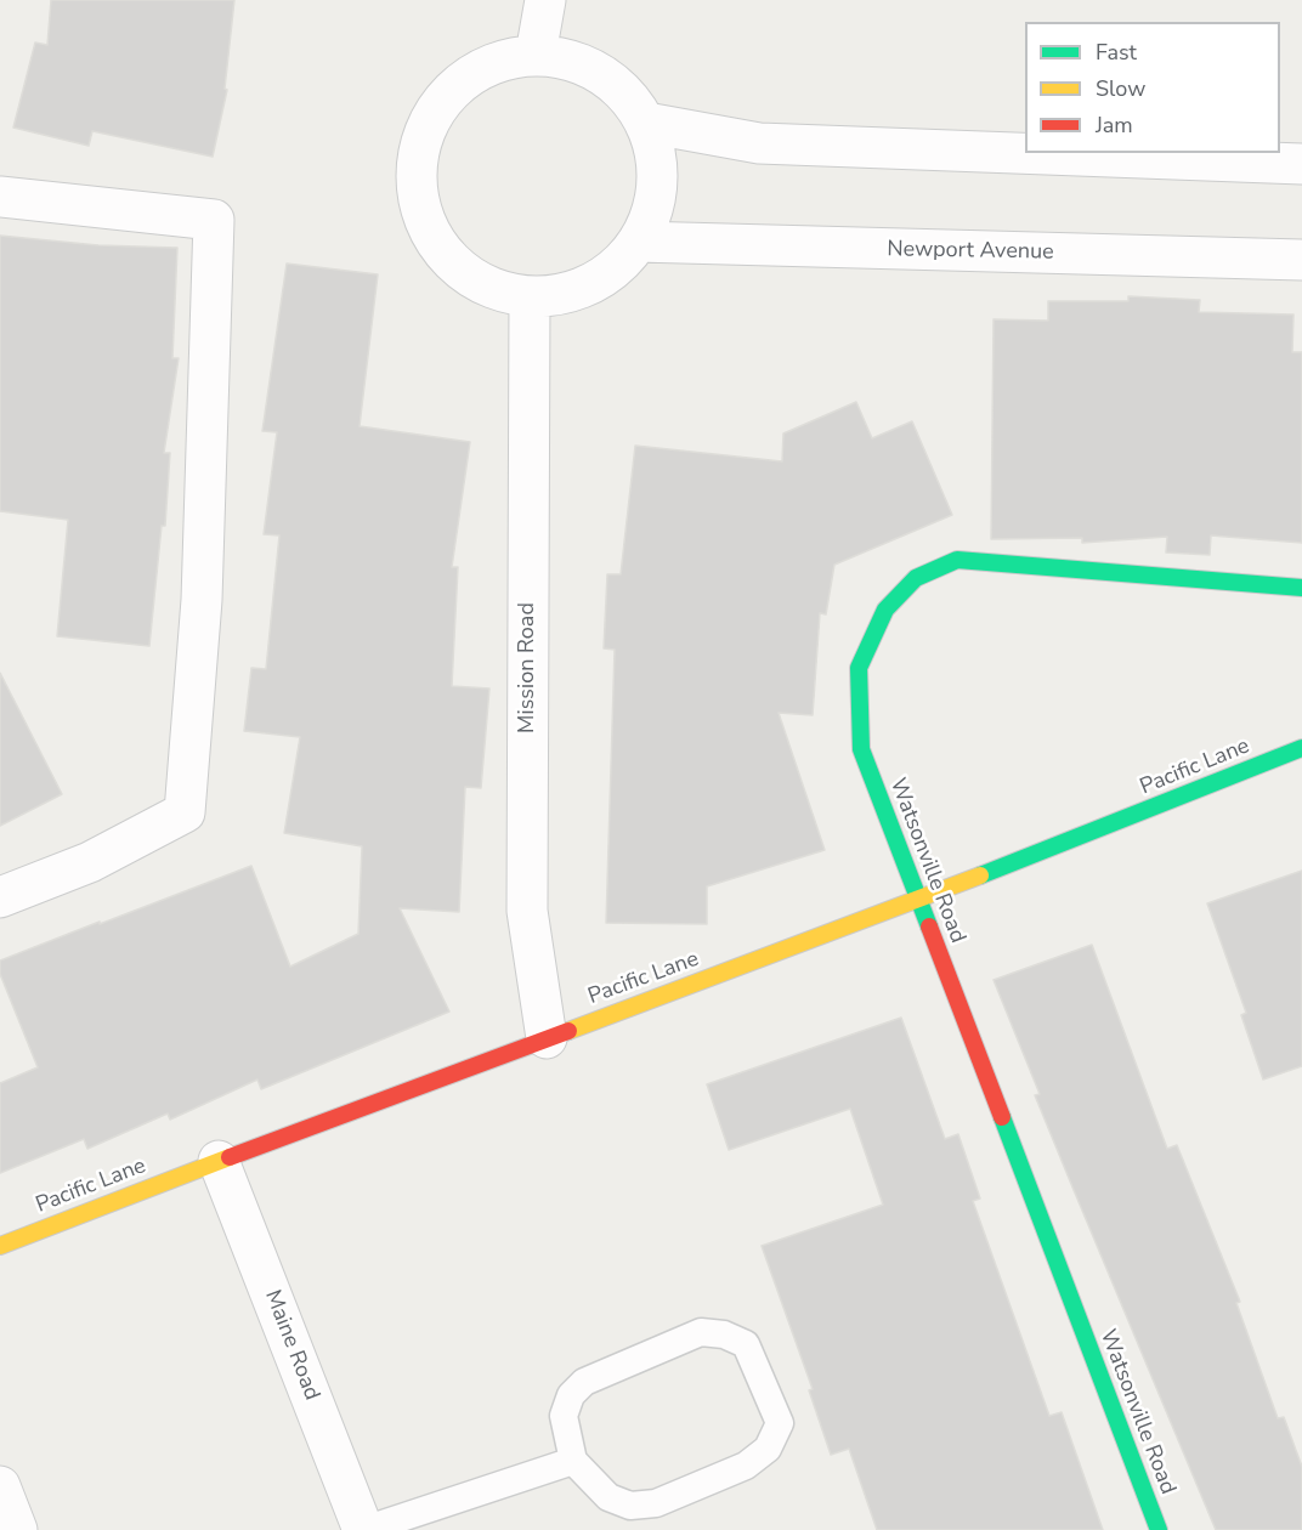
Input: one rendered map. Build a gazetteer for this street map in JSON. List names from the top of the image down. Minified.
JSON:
{"streets":{"street":["Newport Avenue","Mission Road","Pacific Lane","Watsonville Road","Maine Road"]},"crossings":[["Newport Avenue","Mission Road"],["Mission Road","Pacific Lane"],["Pacific Lane","Watsonville Road"],["Pacific Lane","Maine Road"]],"legend":["Fast","Slow","Jam"]}
